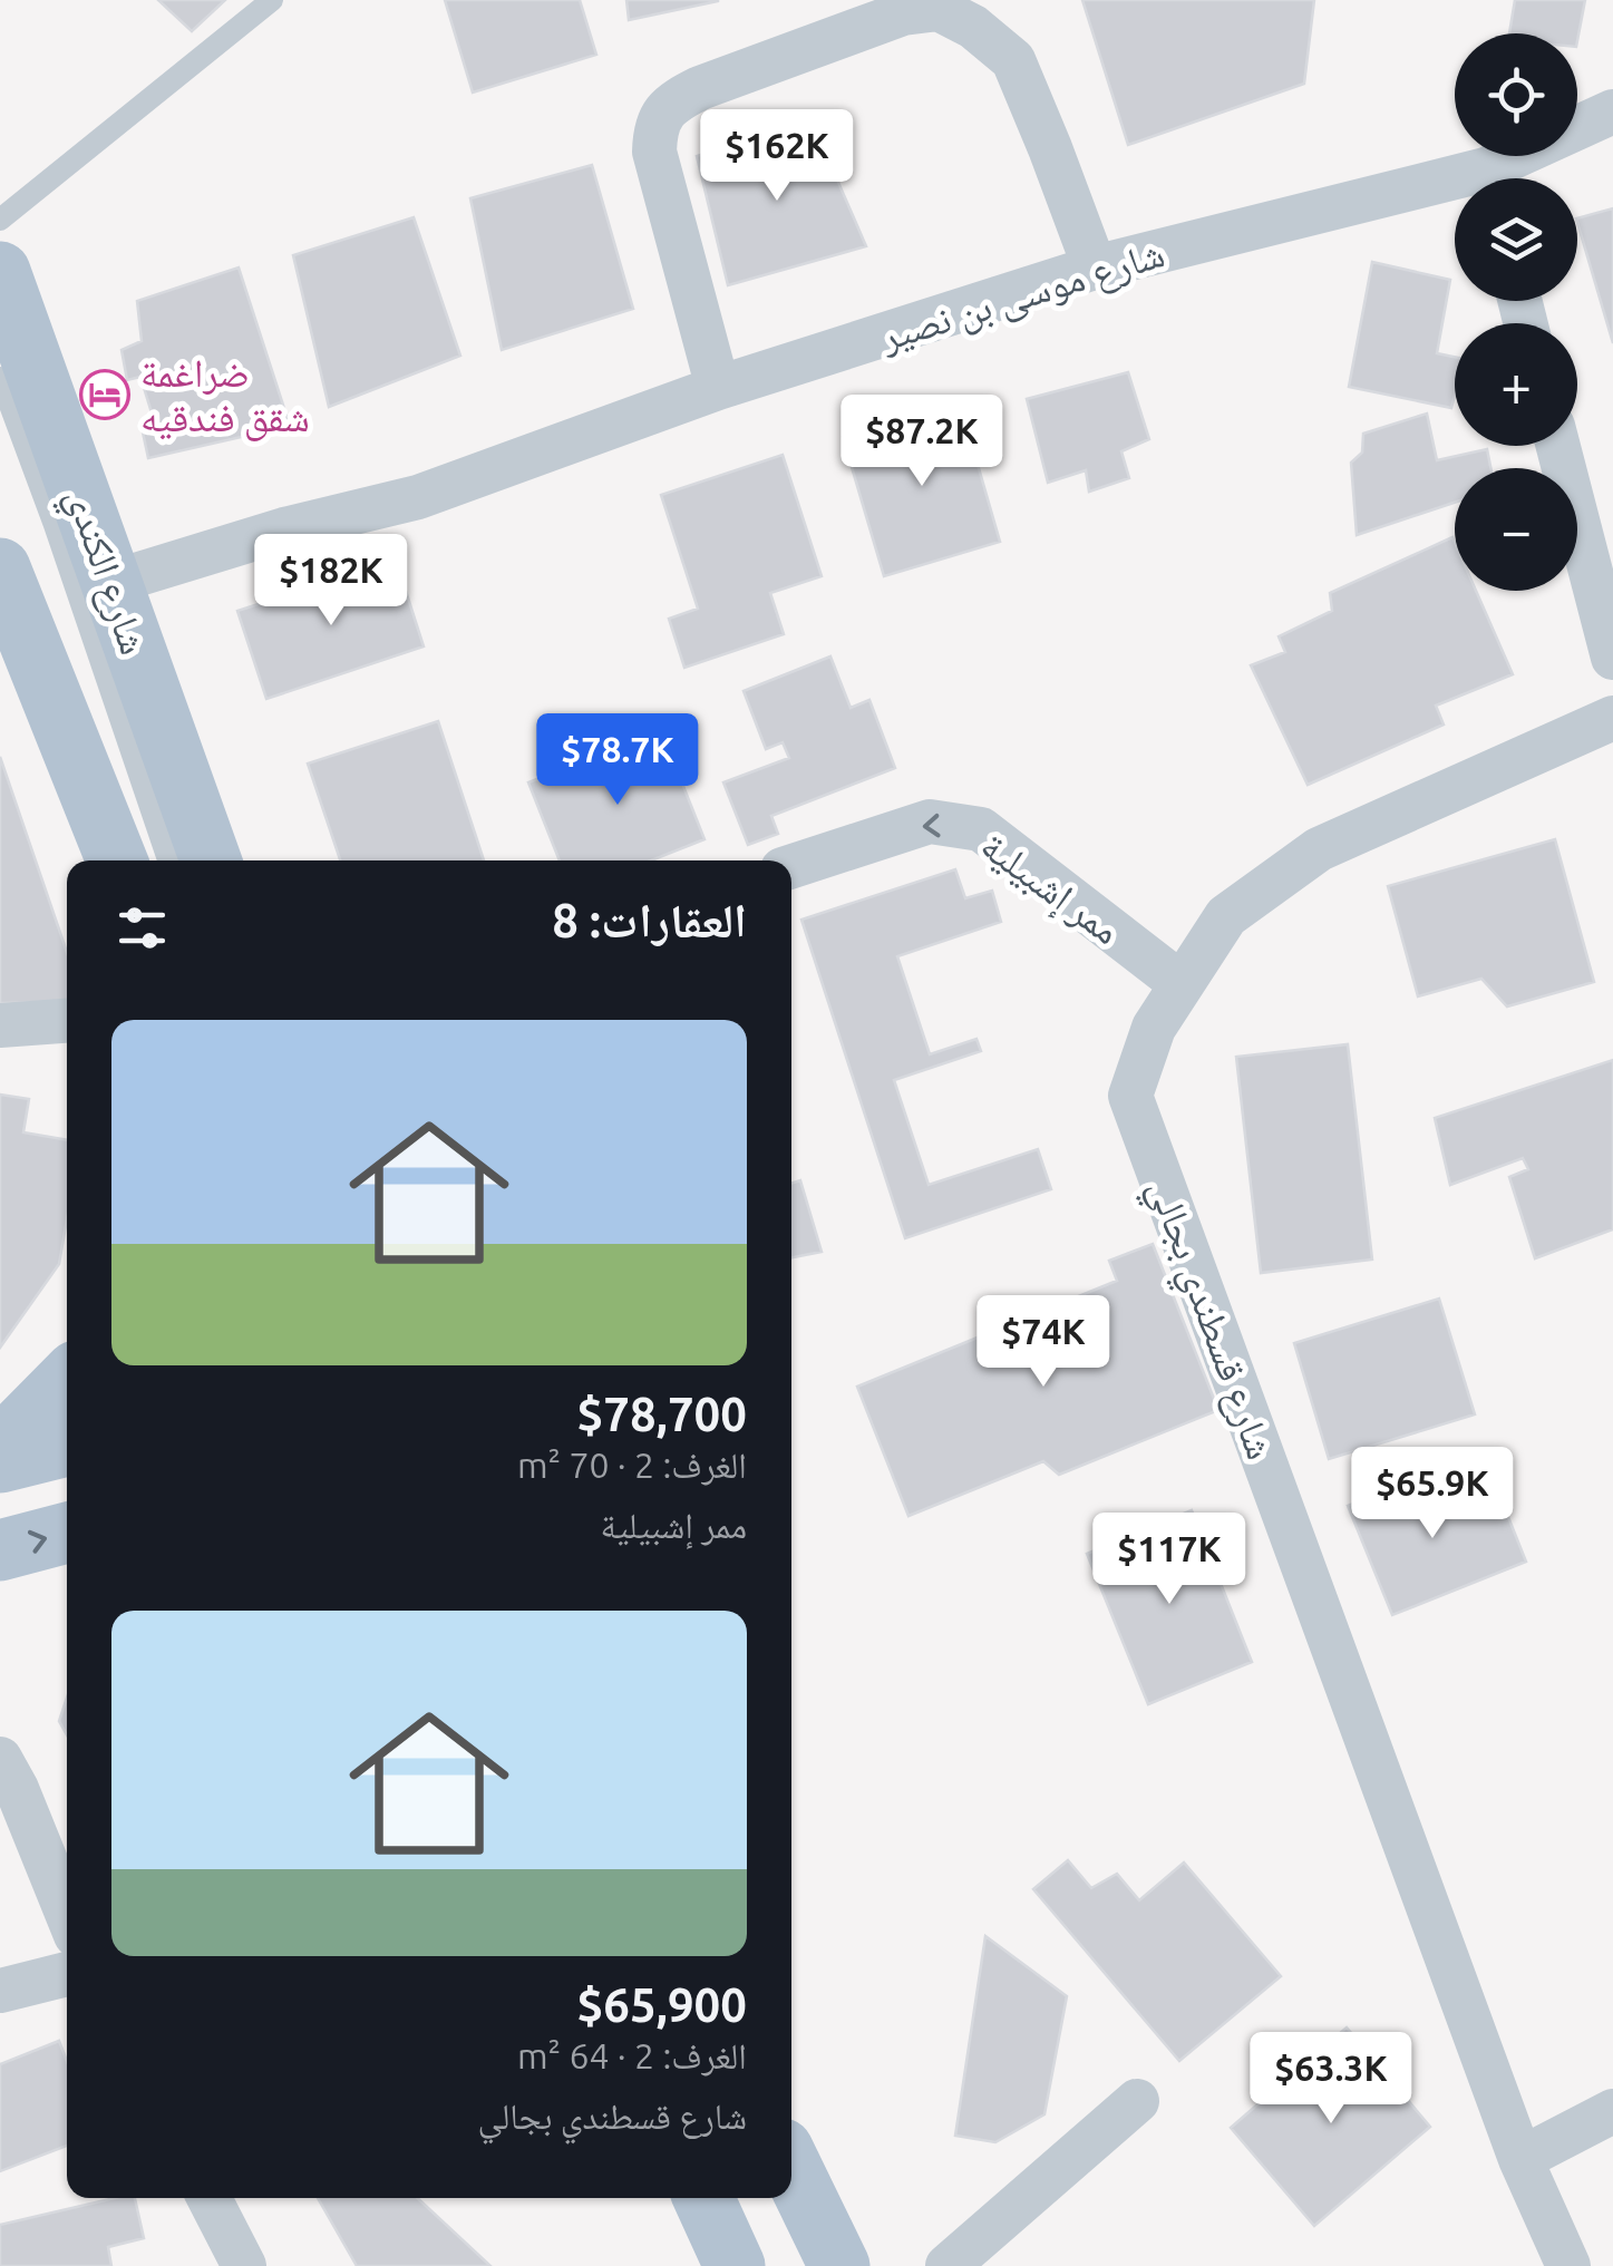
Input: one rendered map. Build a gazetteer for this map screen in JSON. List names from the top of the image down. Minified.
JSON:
{"streets":{"main road":["شارع الكندي"],"street":["شارع موسى بن نصير","ممر إشبيلية","شارع قسطندي بجالي"]},"crossings":[["شارع موسى بن نصير","شارع الكندي"],["ممر إشبيلية","شارع قسطندي بجالي"]],"one_way":["ممر إشبيلية"],"places":{"hotel":["ضراغمة شقق فندقيه"]},"page":{"map_buttons":["+","−"],"price":["$162K","$87.2K","$182K","$78.7K","$74K","$65.9K","$117K","$63.3K"],"heading":"العقارات: 8","list":[{"name":"$78,700","note":"الغرف: 2 · 70 m² · ممر إشبيلية"},{"name":"$65,900","note":"الغرف: 2 · 64 m² · شارع قسطندي بجالي"}]}}
